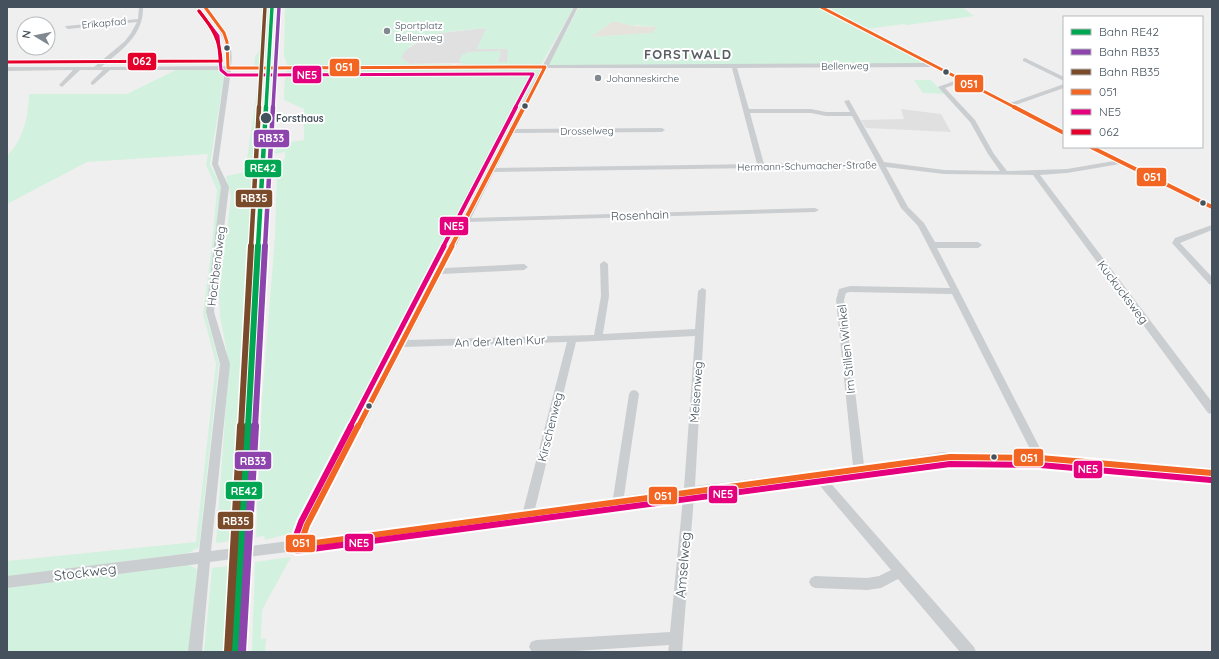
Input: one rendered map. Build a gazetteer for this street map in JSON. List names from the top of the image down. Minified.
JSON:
{"streets":{"street":["Erikapfad","Bellenweg","Drosselweg","Hermann-Schumacher-Straße","Rosenhain","Hochbendweg","Kuckucksweg","An der Alten Kur","Im Stillen Winkel","Meisenweg","Kirschenweg","Amselweg","Stockweg"]},"crossings":[["Erikapfad","Bellenweg"],["Bellenweg","Hochbendweg"],["Hermann-Schumacher-Straße","Kuckucksweg"],["Hochbendweg","Stockweg"],["An der Alten Kur","Meisenweg"],["An der Alten Kur","Kirschenweg"],["Im Stillen Winkel","Stockweg"],["Meisenweg","Amselweg"],["Meisenweg","Stockweg"],["Kirschenweg","Stockweg"],["Amselweg","Stockweg"]],"districts":["FORSTWALD"],"places":["Sportplatz Bellenweg","Johanneskirche","Forsthaus"],"lines":["rail line RE42","rail line RB33","rail line RB35","transit line 051","transit line NE5","transit line 062"],"legend":["Bahn RE42","Bahn RB33","Bahn RB35","051","NE5","062"],"north":"left"}
